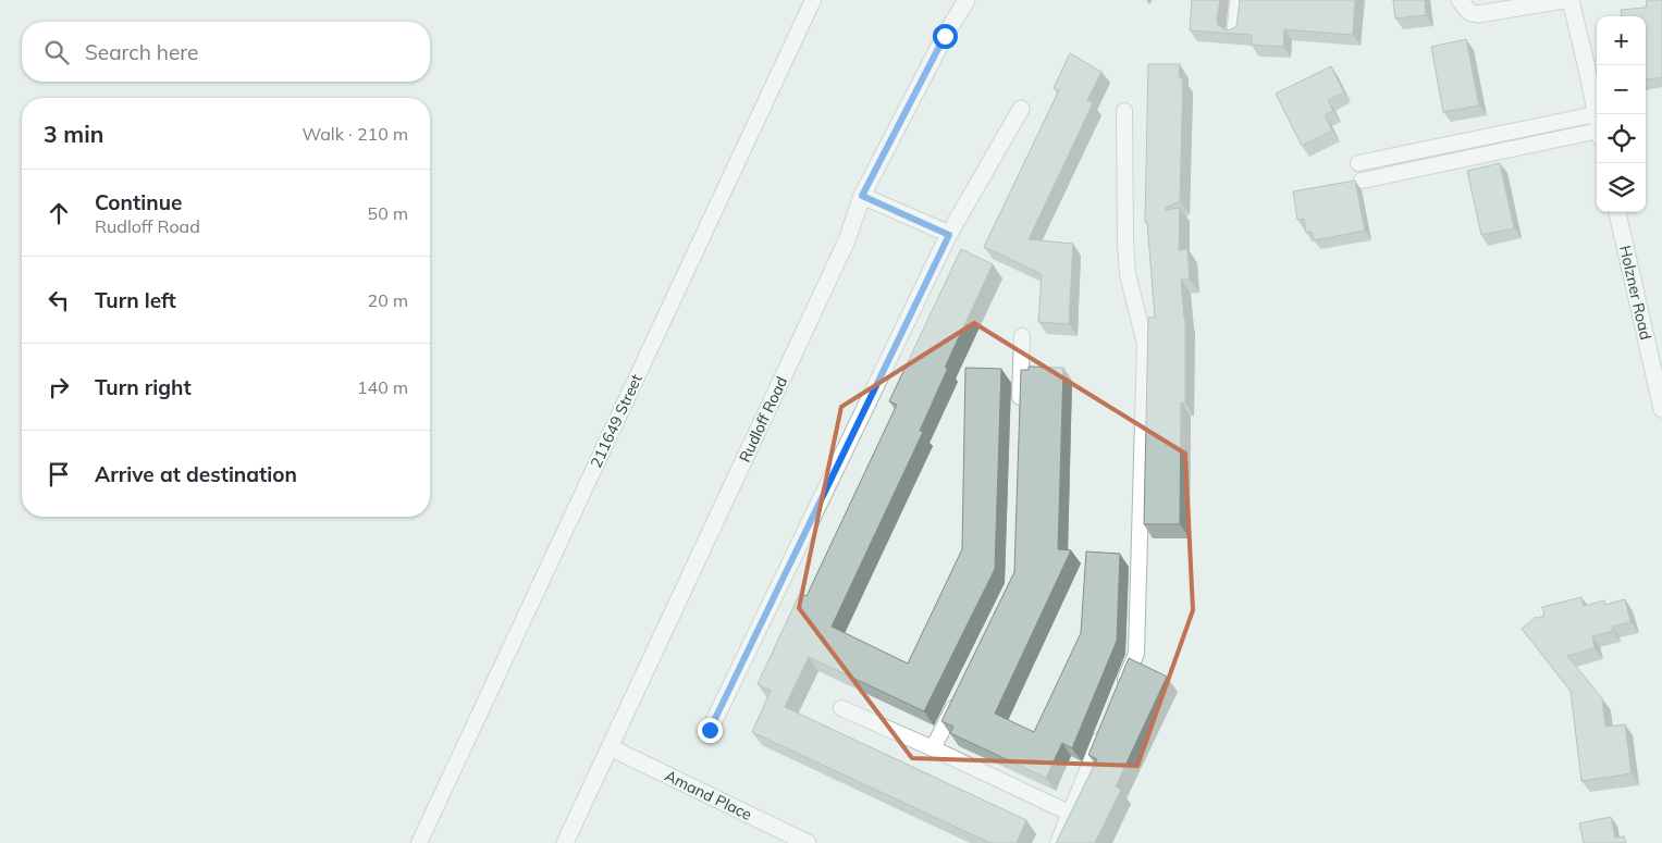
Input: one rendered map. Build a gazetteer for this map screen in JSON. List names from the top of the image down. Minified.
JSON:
{"streets":{"street":["Holzner Road","Rudloff Road","Amand Place"],"lane":["211649 Street"]},"crossings":[["Rudloff Road","Amand Place"]],"page":{"map_buttons":["+","−"],"search":"Search here","heading":["3 min","Walk · 210 m"],"list":[["Continue","Rudloff Road","50 m"],["Turn left","20 m"],["Turn right","140 m"],"Arrive at destination"]}}
